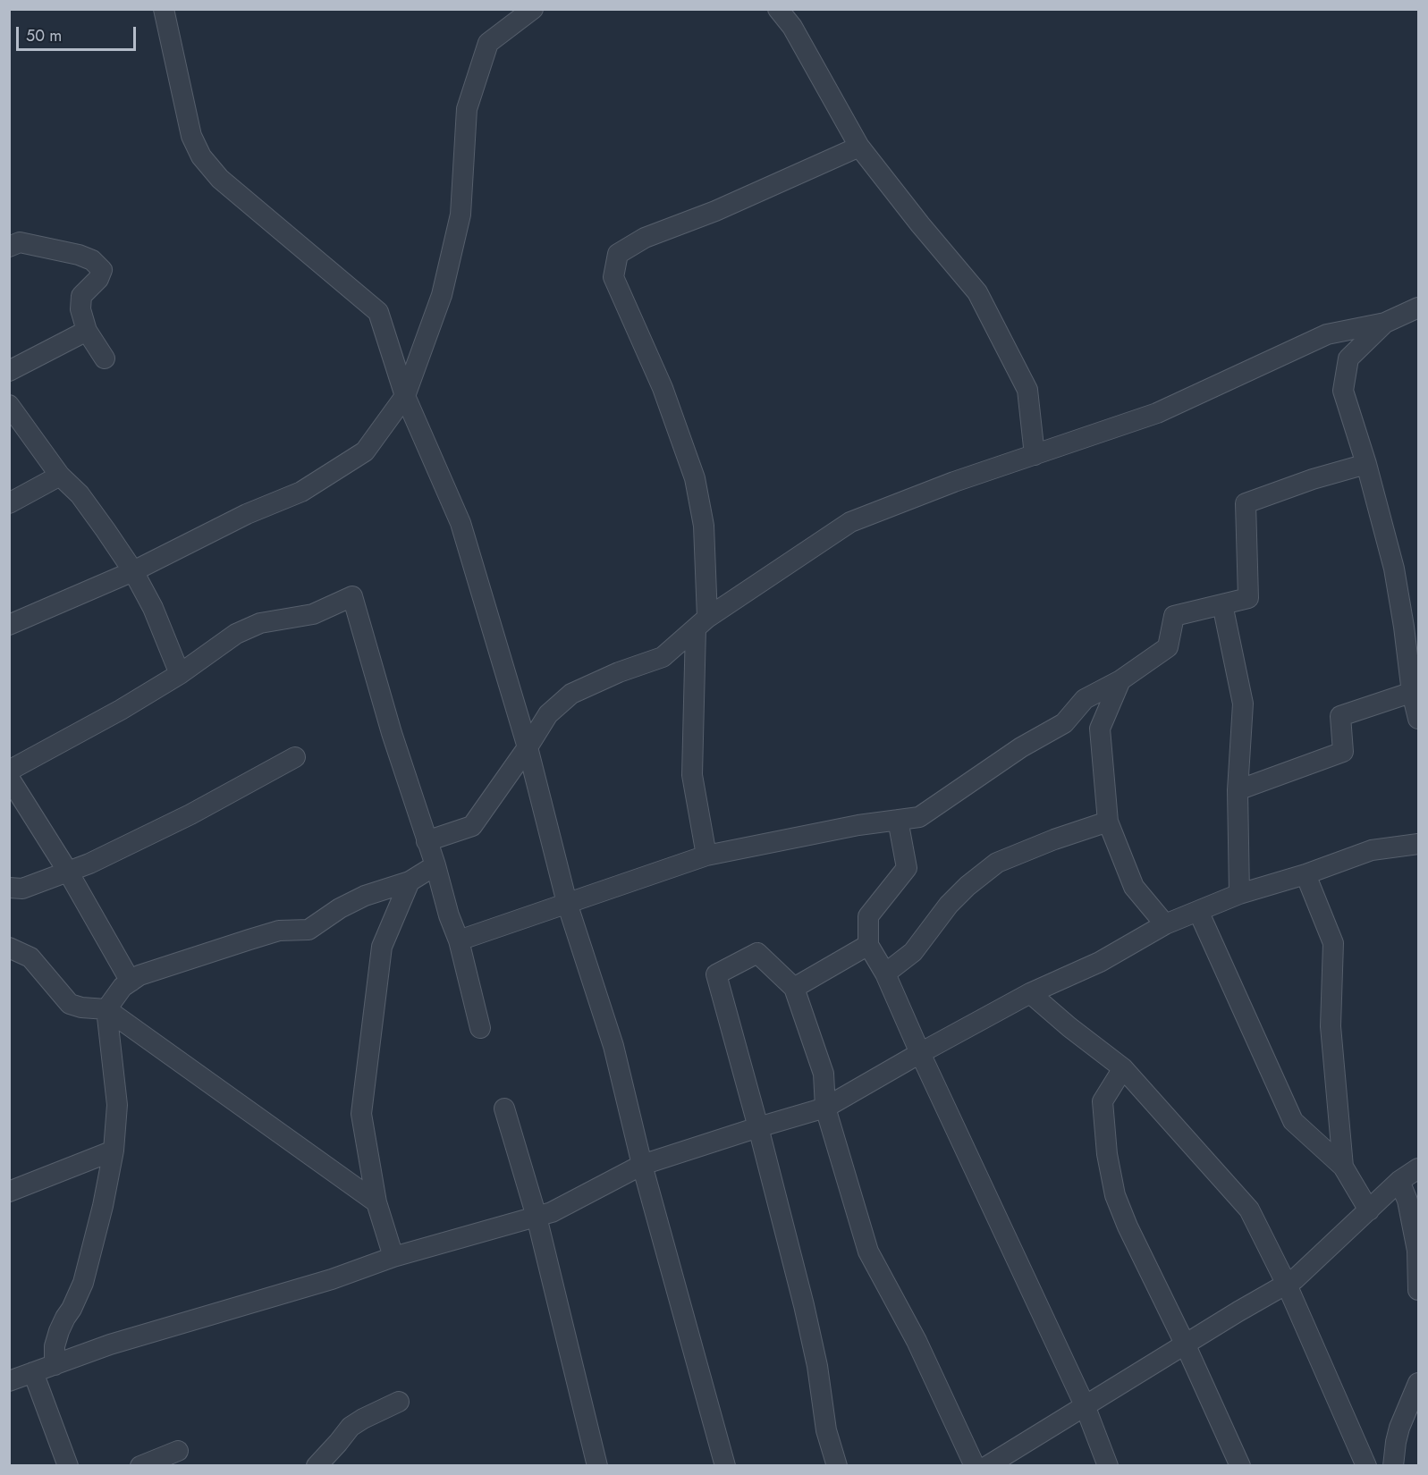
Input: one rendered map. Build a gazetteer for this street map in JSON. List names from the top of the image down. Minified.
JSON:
{"scale_bar":"50 m"}
